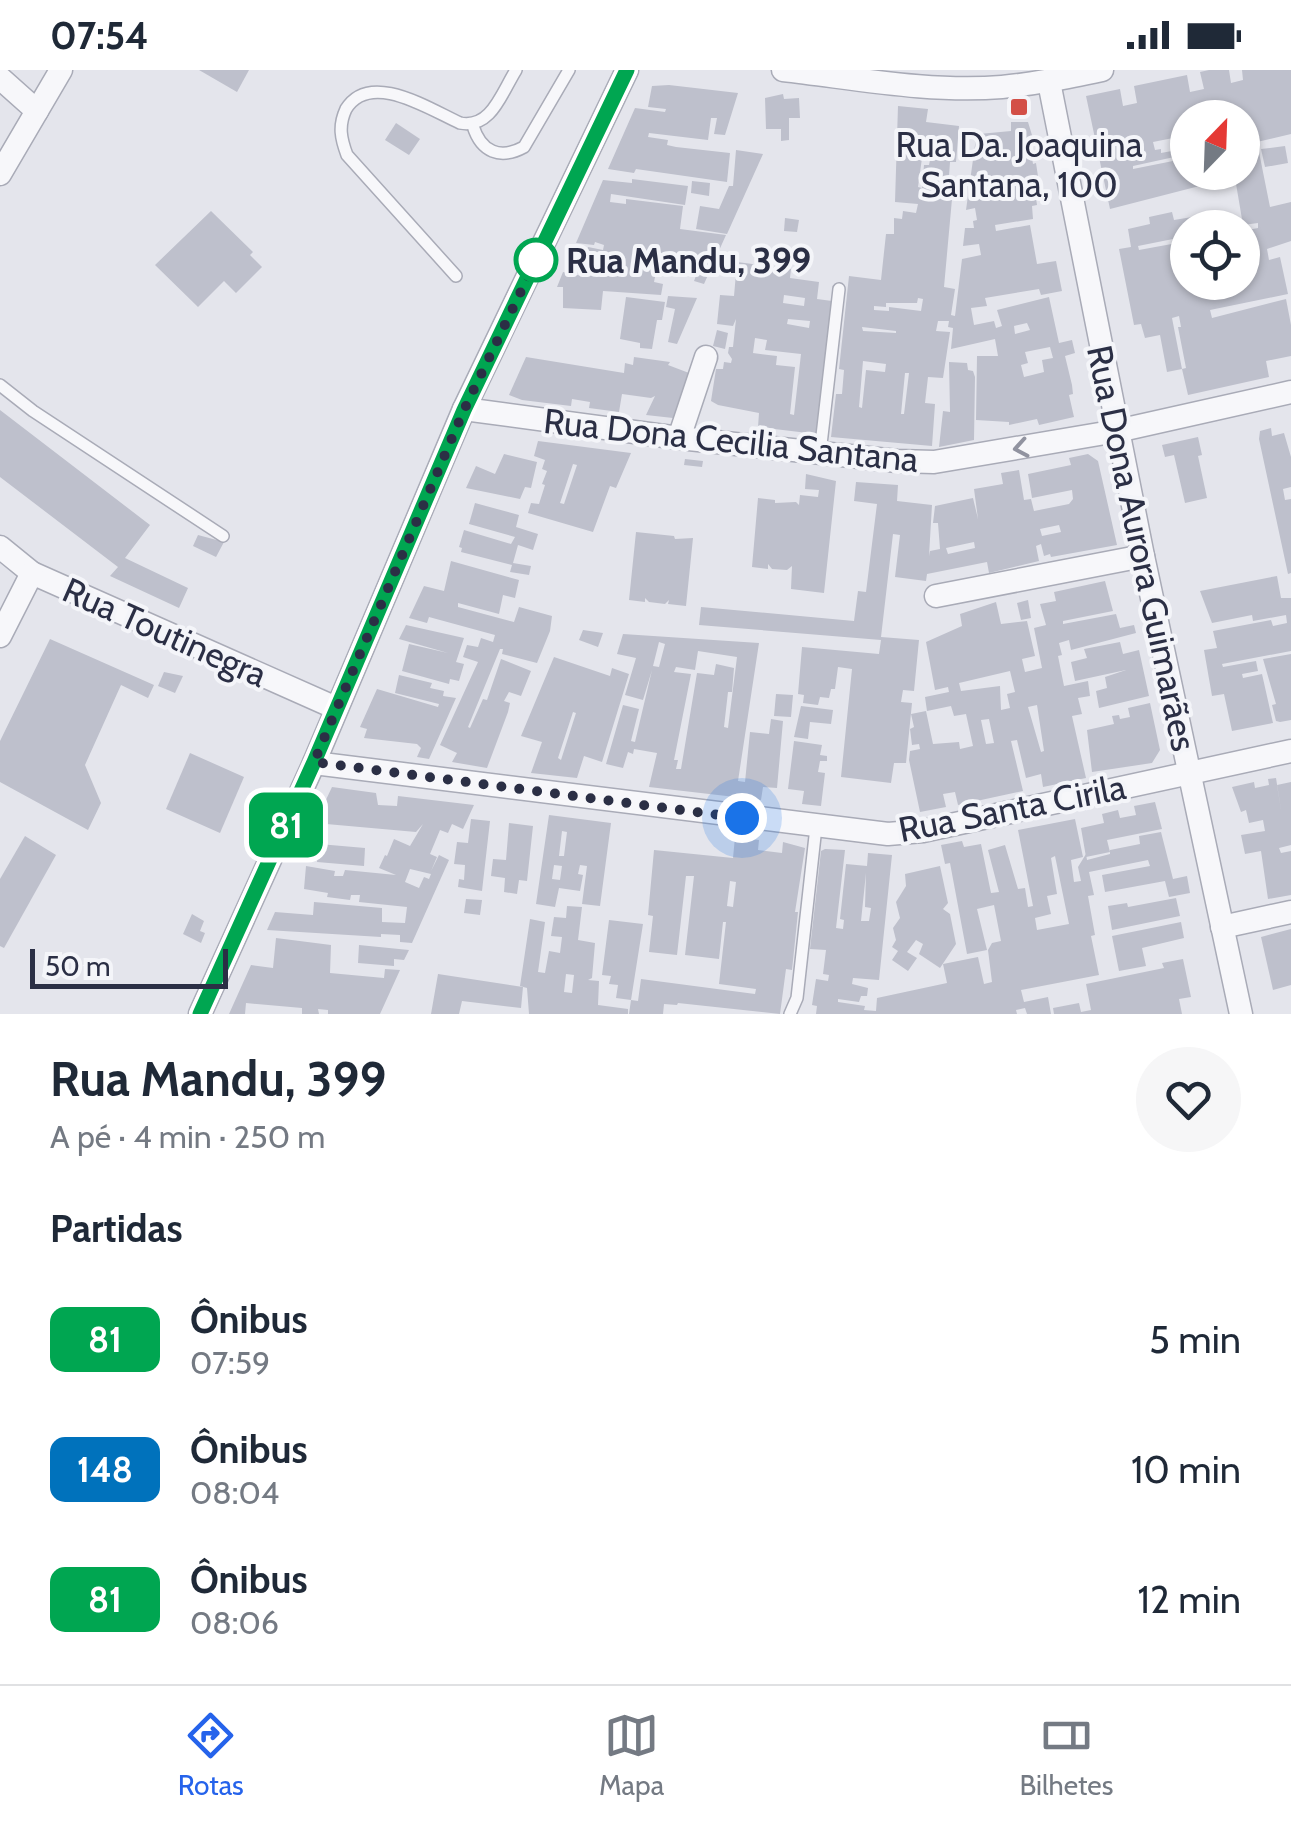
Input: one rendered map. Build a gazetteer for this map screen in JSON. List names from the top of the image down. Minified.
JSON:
{"streets":{"street":["Rua Dona Cecilia Santana","Rua Dona Aurora Guimarães","Rua Toutinegra","Rua Santa Cirila"]},"crossings":[["Rua Dona Cecilia Santana","Rua Dona Aurora Guimarães"],["Rua Dona Aurora Guimarães","Rua Santa Cirila"]],"places":{"transit":["Rua Da. Joaquina Santana, 100"],"other":["Rua Mandu, 399"]},"lines":["bus line 81"],"scale_bar":"50 m","north":"top right","page":{"status":"07:54","on_map":"81","scale":"50 m","heading":[["Rua Mandu, 399","A pé · 4 min · 250 m"],"Partidas"],"list":[{"mark":"81","name":"Ônibus","note":"07:59","value":"5 min"},{"mark":"148","name":"Ônibus","note":"08:04","value":"10 min"},{"mark":"81","name":"Ônibus","note":"08:06","value":"12 min"}],"tabs":["Rotas","Mapa","Bilhetes"]}}
